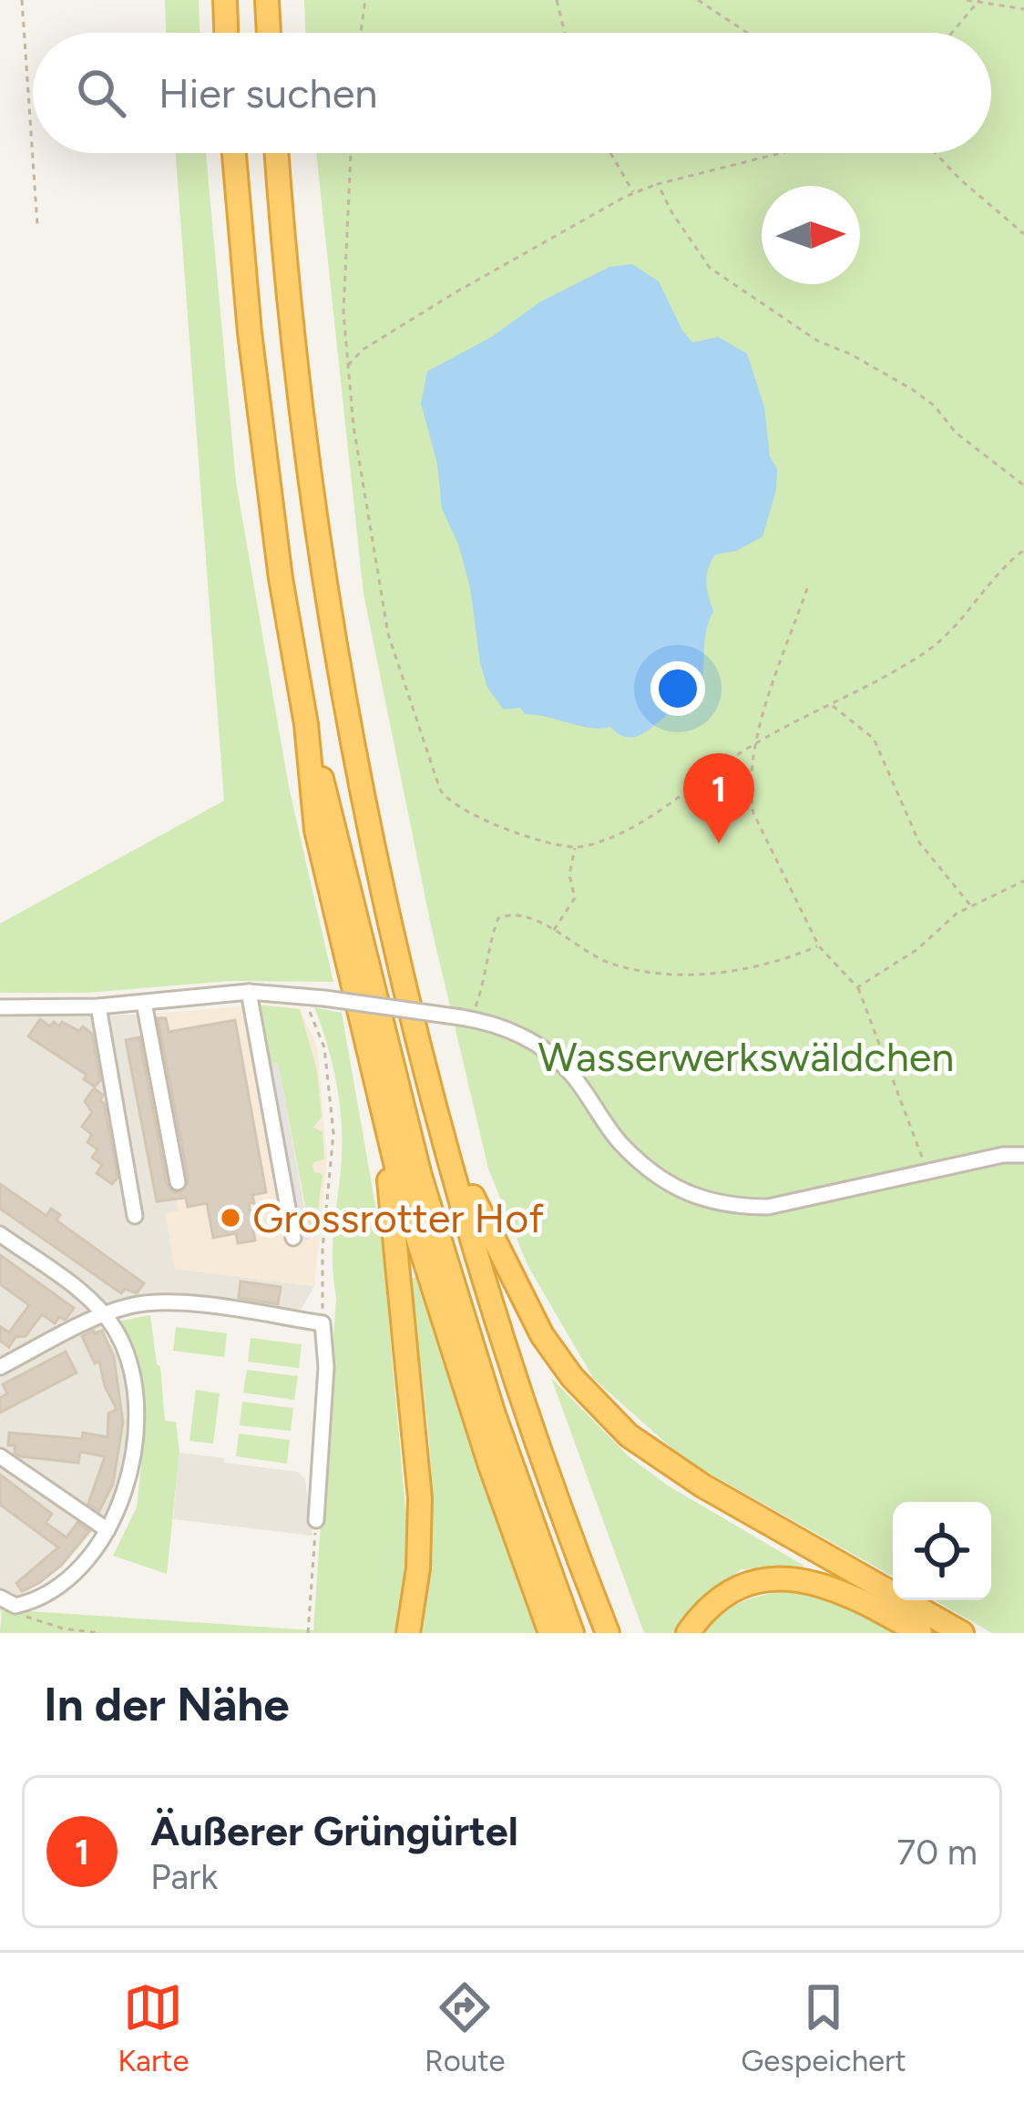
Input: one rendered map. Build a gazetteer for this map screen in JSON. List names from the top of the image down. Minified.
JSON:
{"parks":["Wasserwerkswäldchen"],"places":["Grossrotter Hof"],"north":"right","page":{"search":"Hier suchen","pins":"1","heading":"In der Nähe","list":[{"mark":"1","name":"Äußerer Grüngürtel","note":"Park","value":"70 m"}],"nav":["Karte","Route","Gespeichert"]}}
